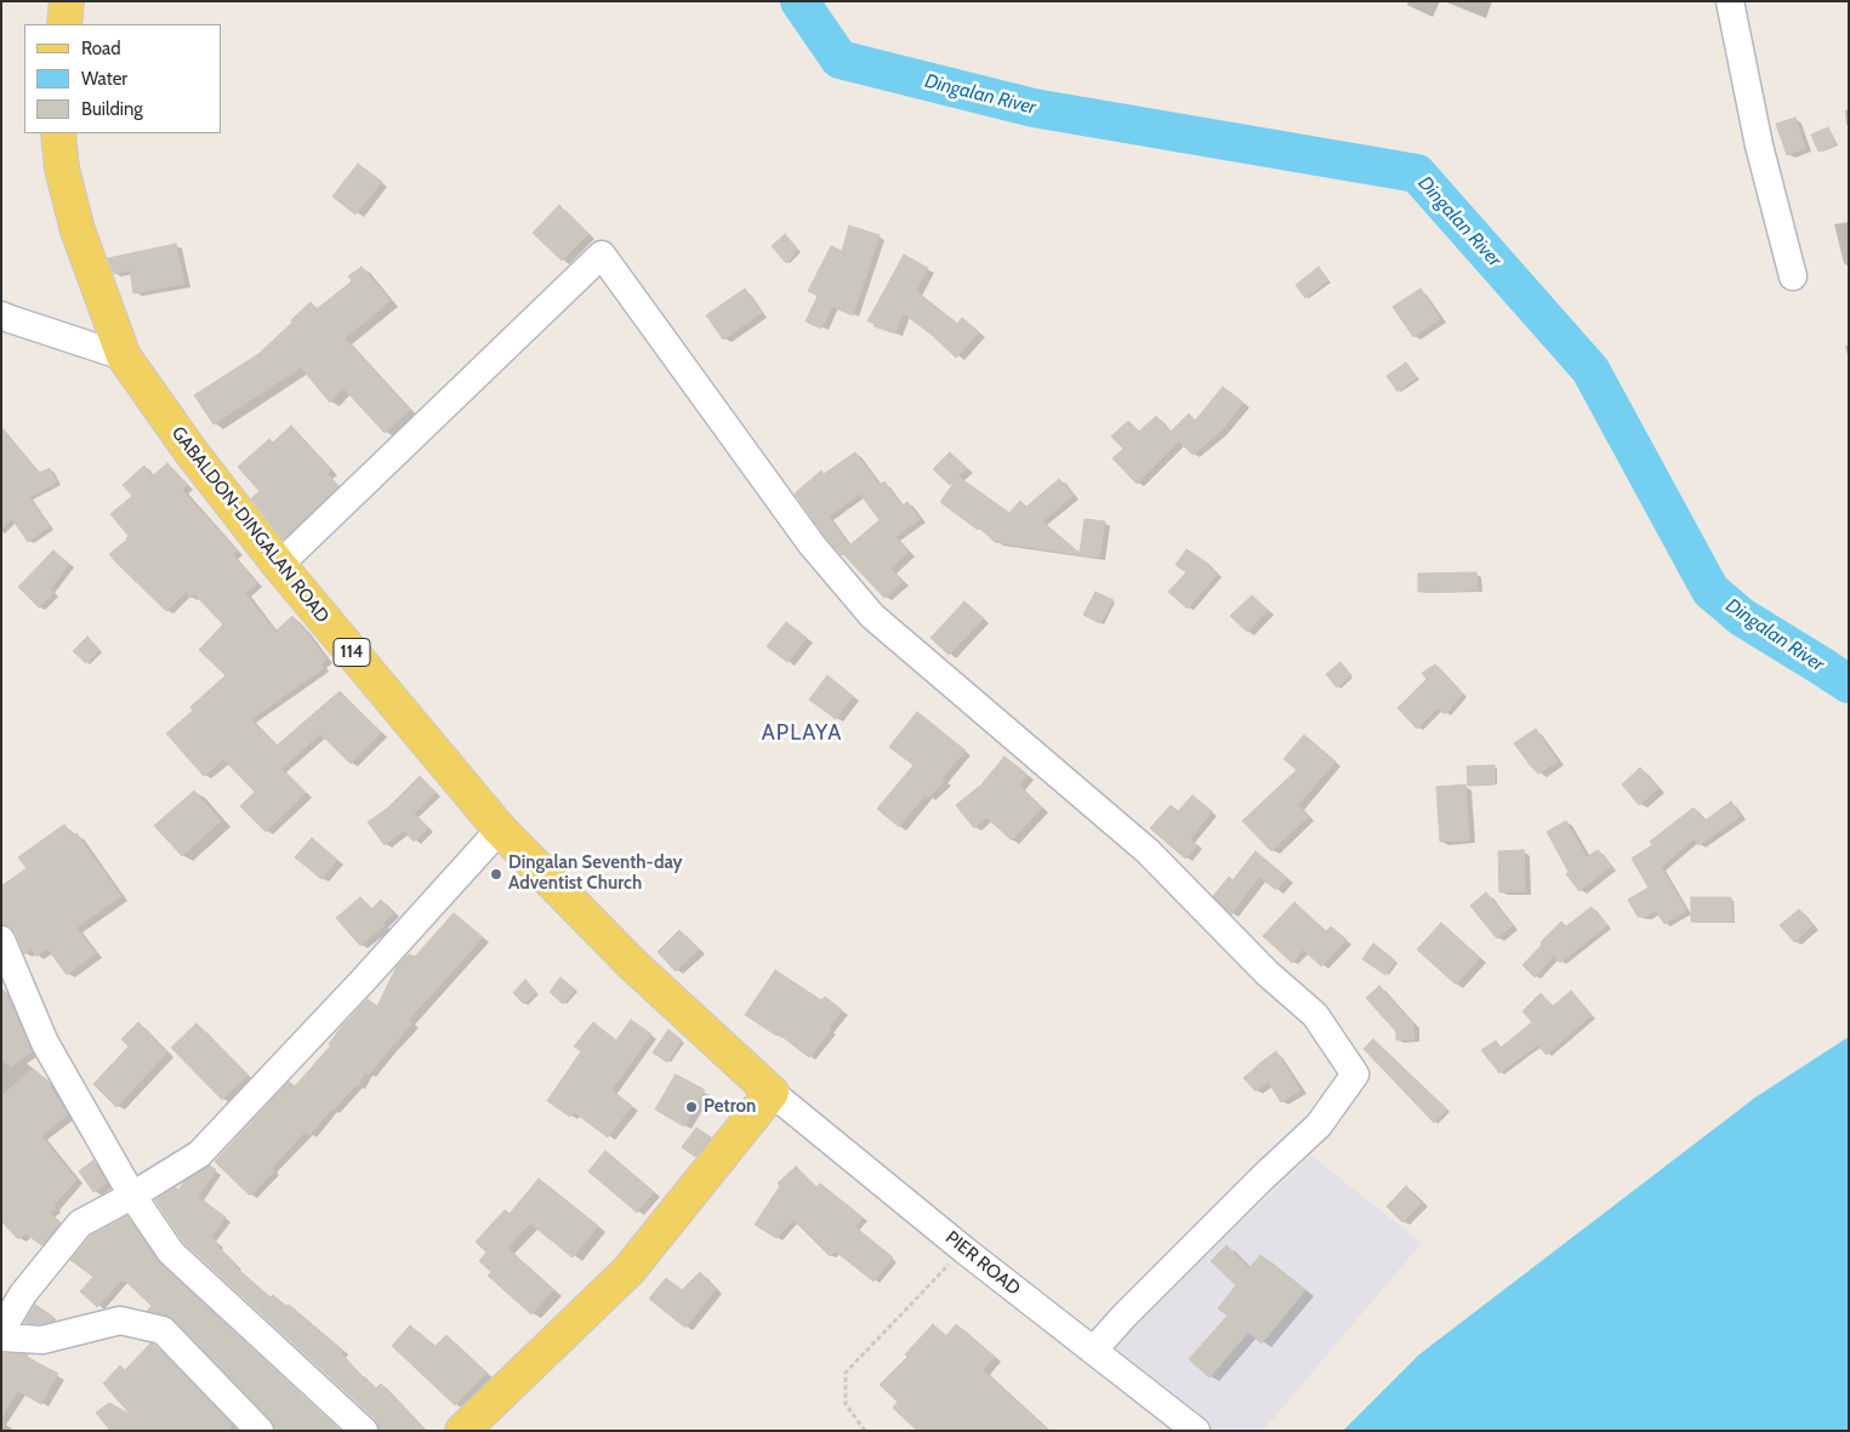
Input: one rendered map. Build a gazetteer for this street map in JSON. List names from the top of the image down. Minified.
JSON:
{"streets":{"main road":["GABALDON-DINGALAN ROAD","114"],"street":["PIER ROAD"]},"crossings":[["GABALDON-DINGALAN ROAD","PIER ROAD"]],"districts":["APLAYA"],"water":["Dingalan River"],"places":["Dingalan Seventh-day Adventist Church","Petron"],"legend":["Road","Water","Building"]}
